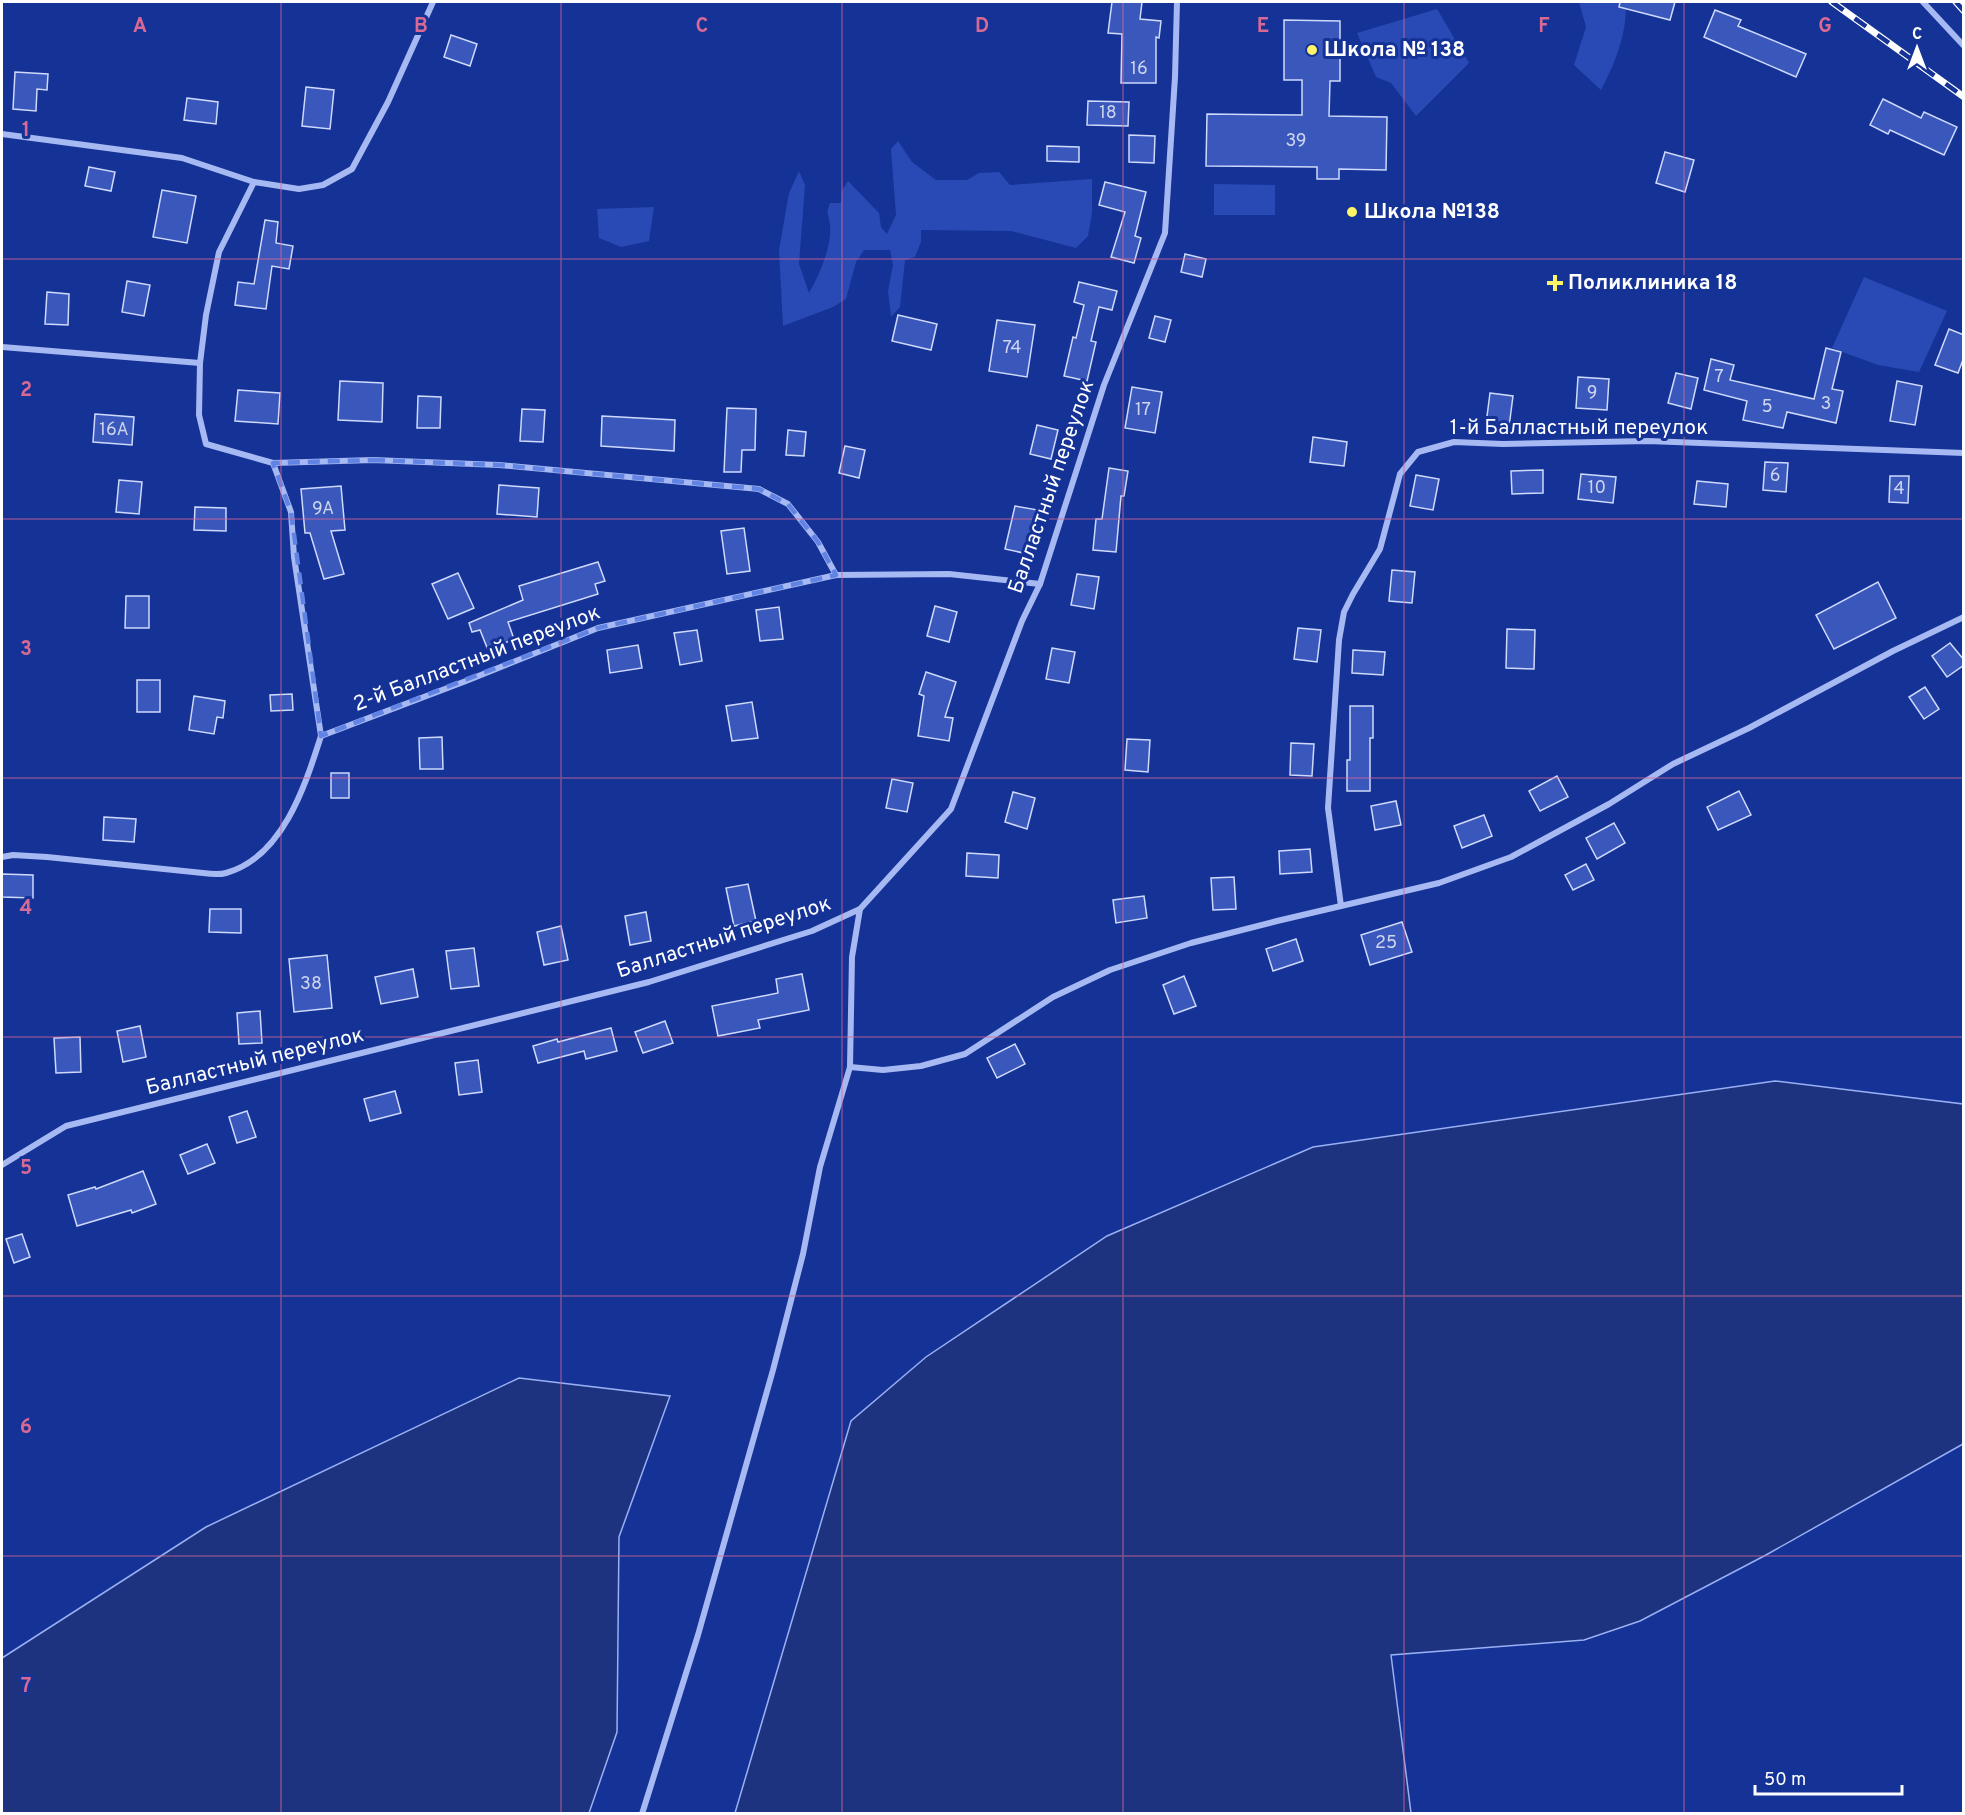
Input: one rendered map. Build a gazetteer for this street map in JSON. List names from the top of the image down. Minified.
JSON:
{"streets":{"street":["1-й Балластный переулок","Балластный переулок","2-й Балластный переулок"]},"crossings":[["Балластный переулок","2-й Балластный переулок"]],"places":{"other":["Школа № 138","Школа №138"],"health":["Поликлиника 18"]},"house_numbers":["16","18","39","74","7","9","3","5","17","16А","6","10","4","9А","25","38"],"scale_bar":"50 m","north":"top","grid":{"columns":["A","B","C","D","E","F","G"],"rows":["1","2","3","4","5","6","7"]}}
